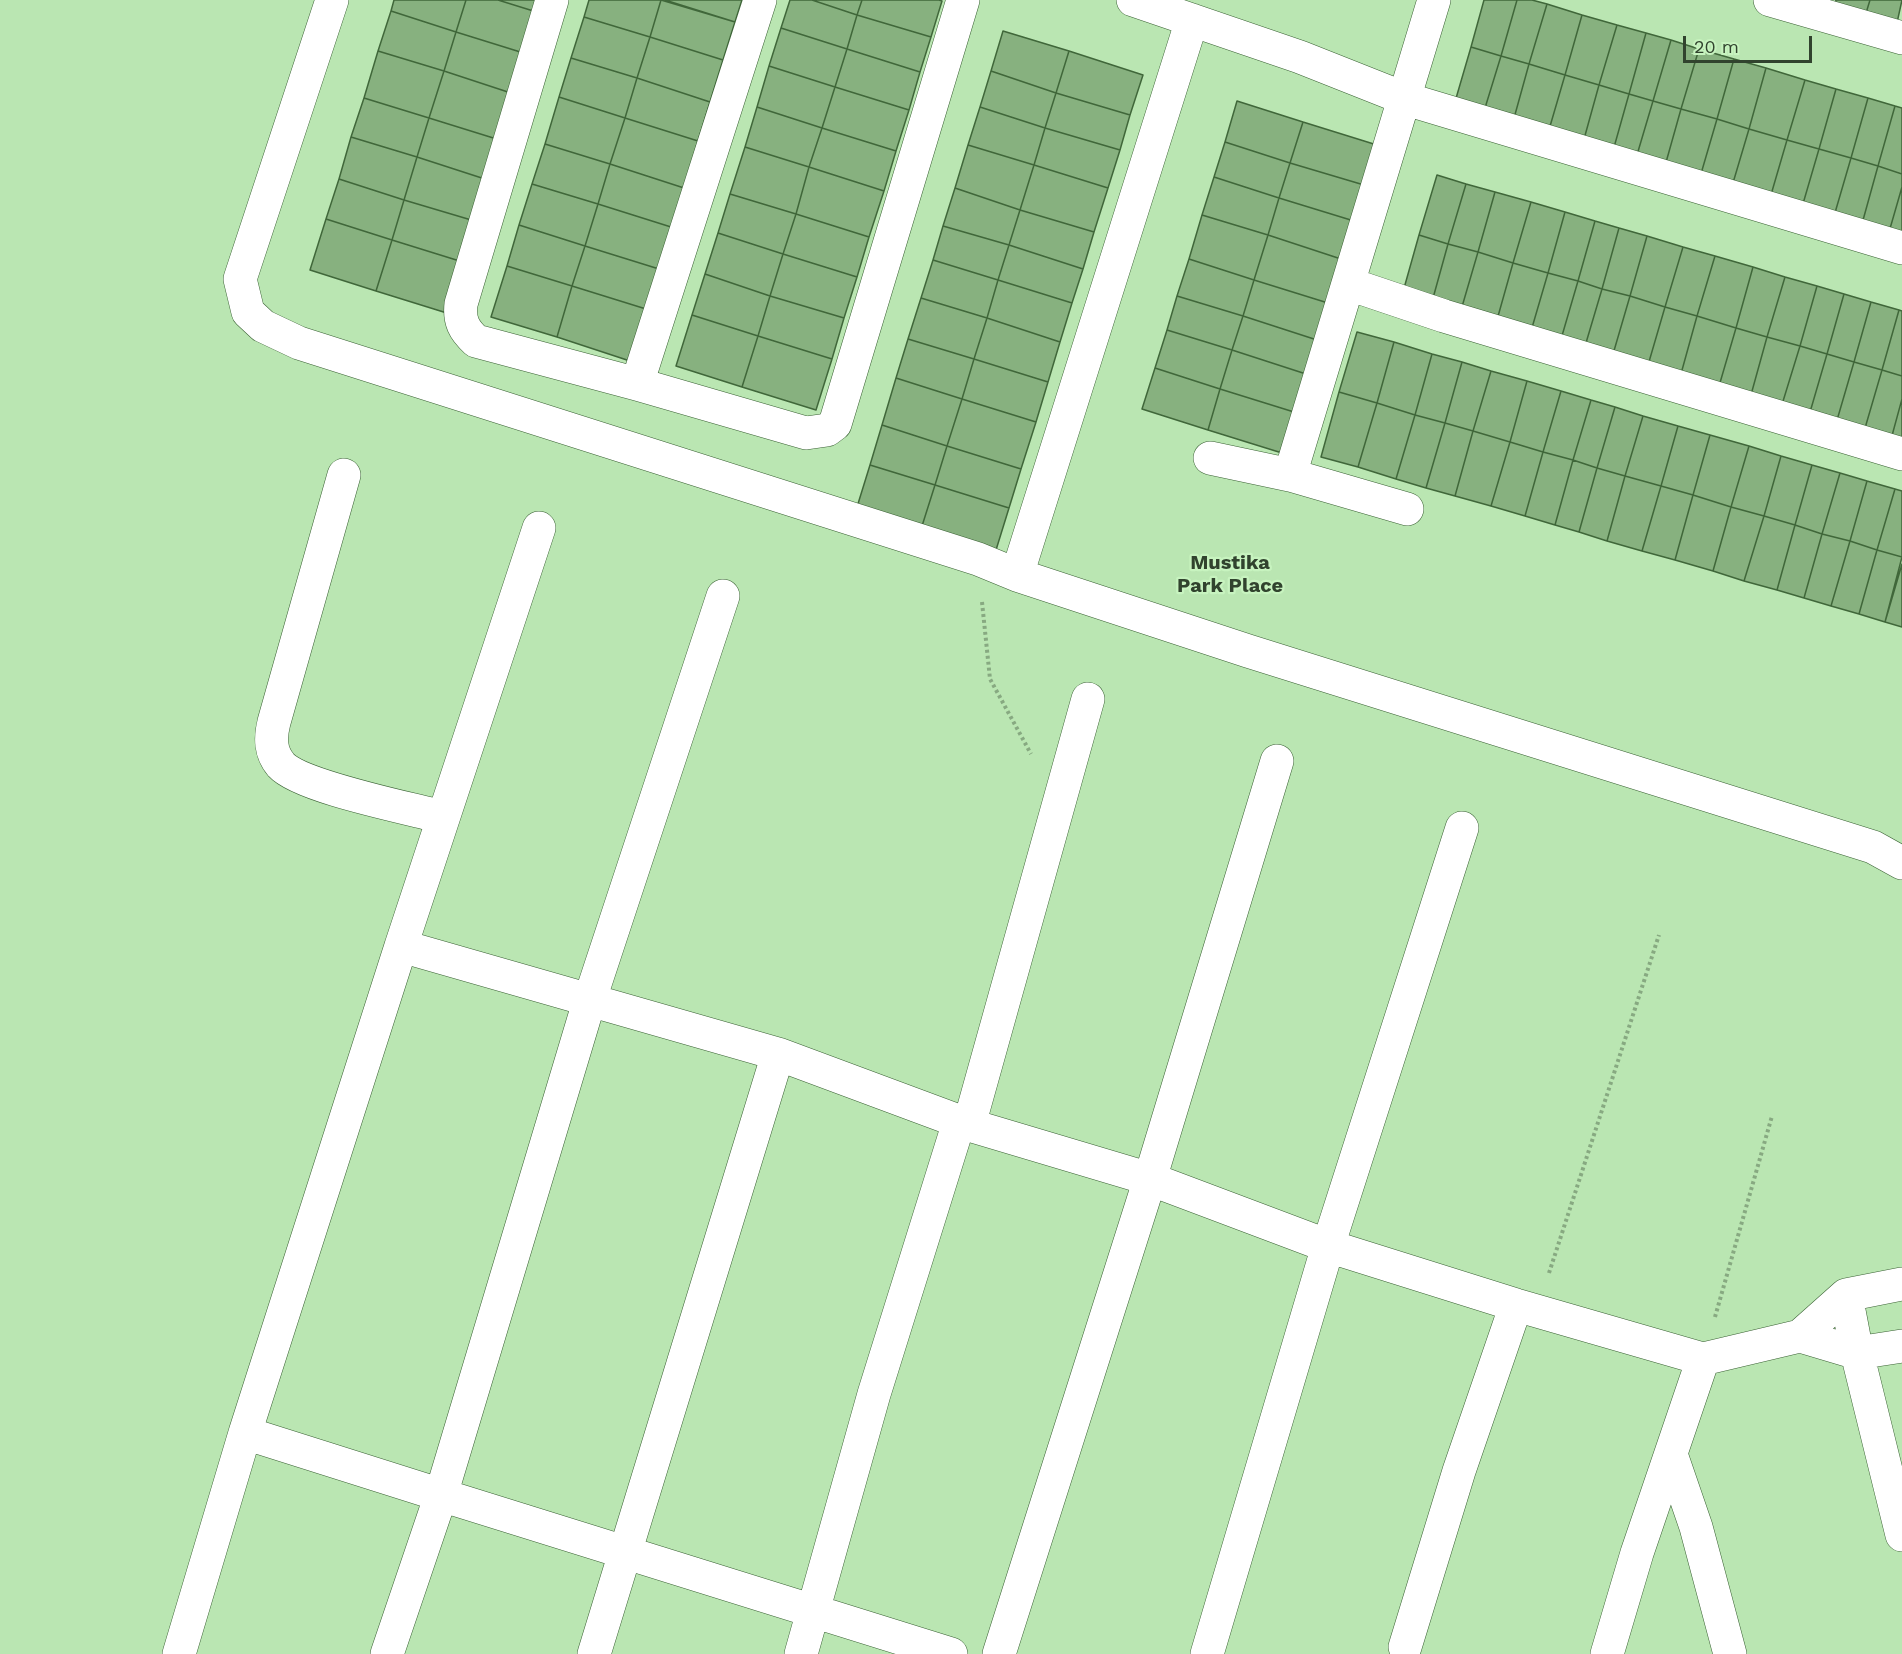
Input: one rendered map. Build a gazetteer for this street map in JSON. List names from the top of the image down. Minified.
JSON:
{"districts":["Mustika Park Place"],"scale_bar":"20 m"}
